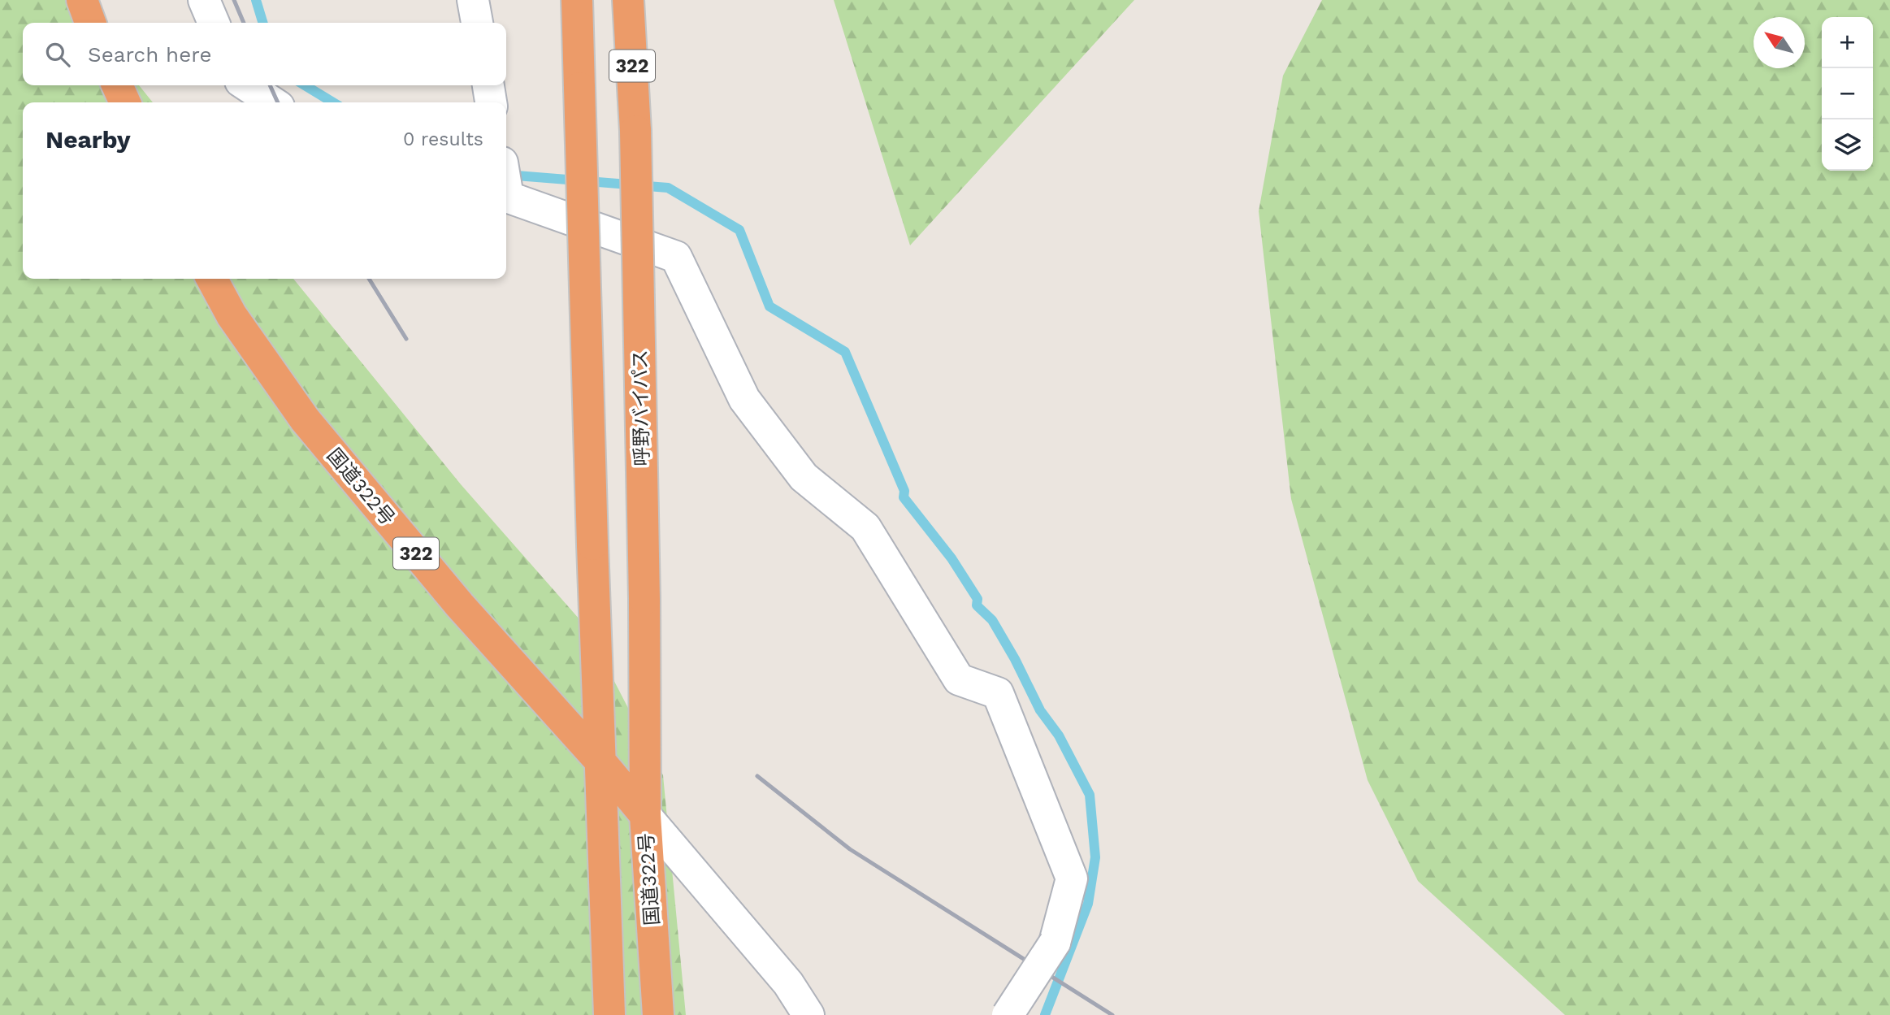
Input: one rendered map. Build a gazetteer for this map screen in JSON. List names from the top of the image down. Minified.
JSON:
{"streets":{"highway":["322","呼野バイパス","国道322号"]},"crossings":[["322","呼野バイパス"],["322","国道322号"],["呼野バイパス","国道322号"]],"north":"top left","page":{"map_buttons":["+","−"],"search":"Search here","heading":["Nearby","0 results"]}}
